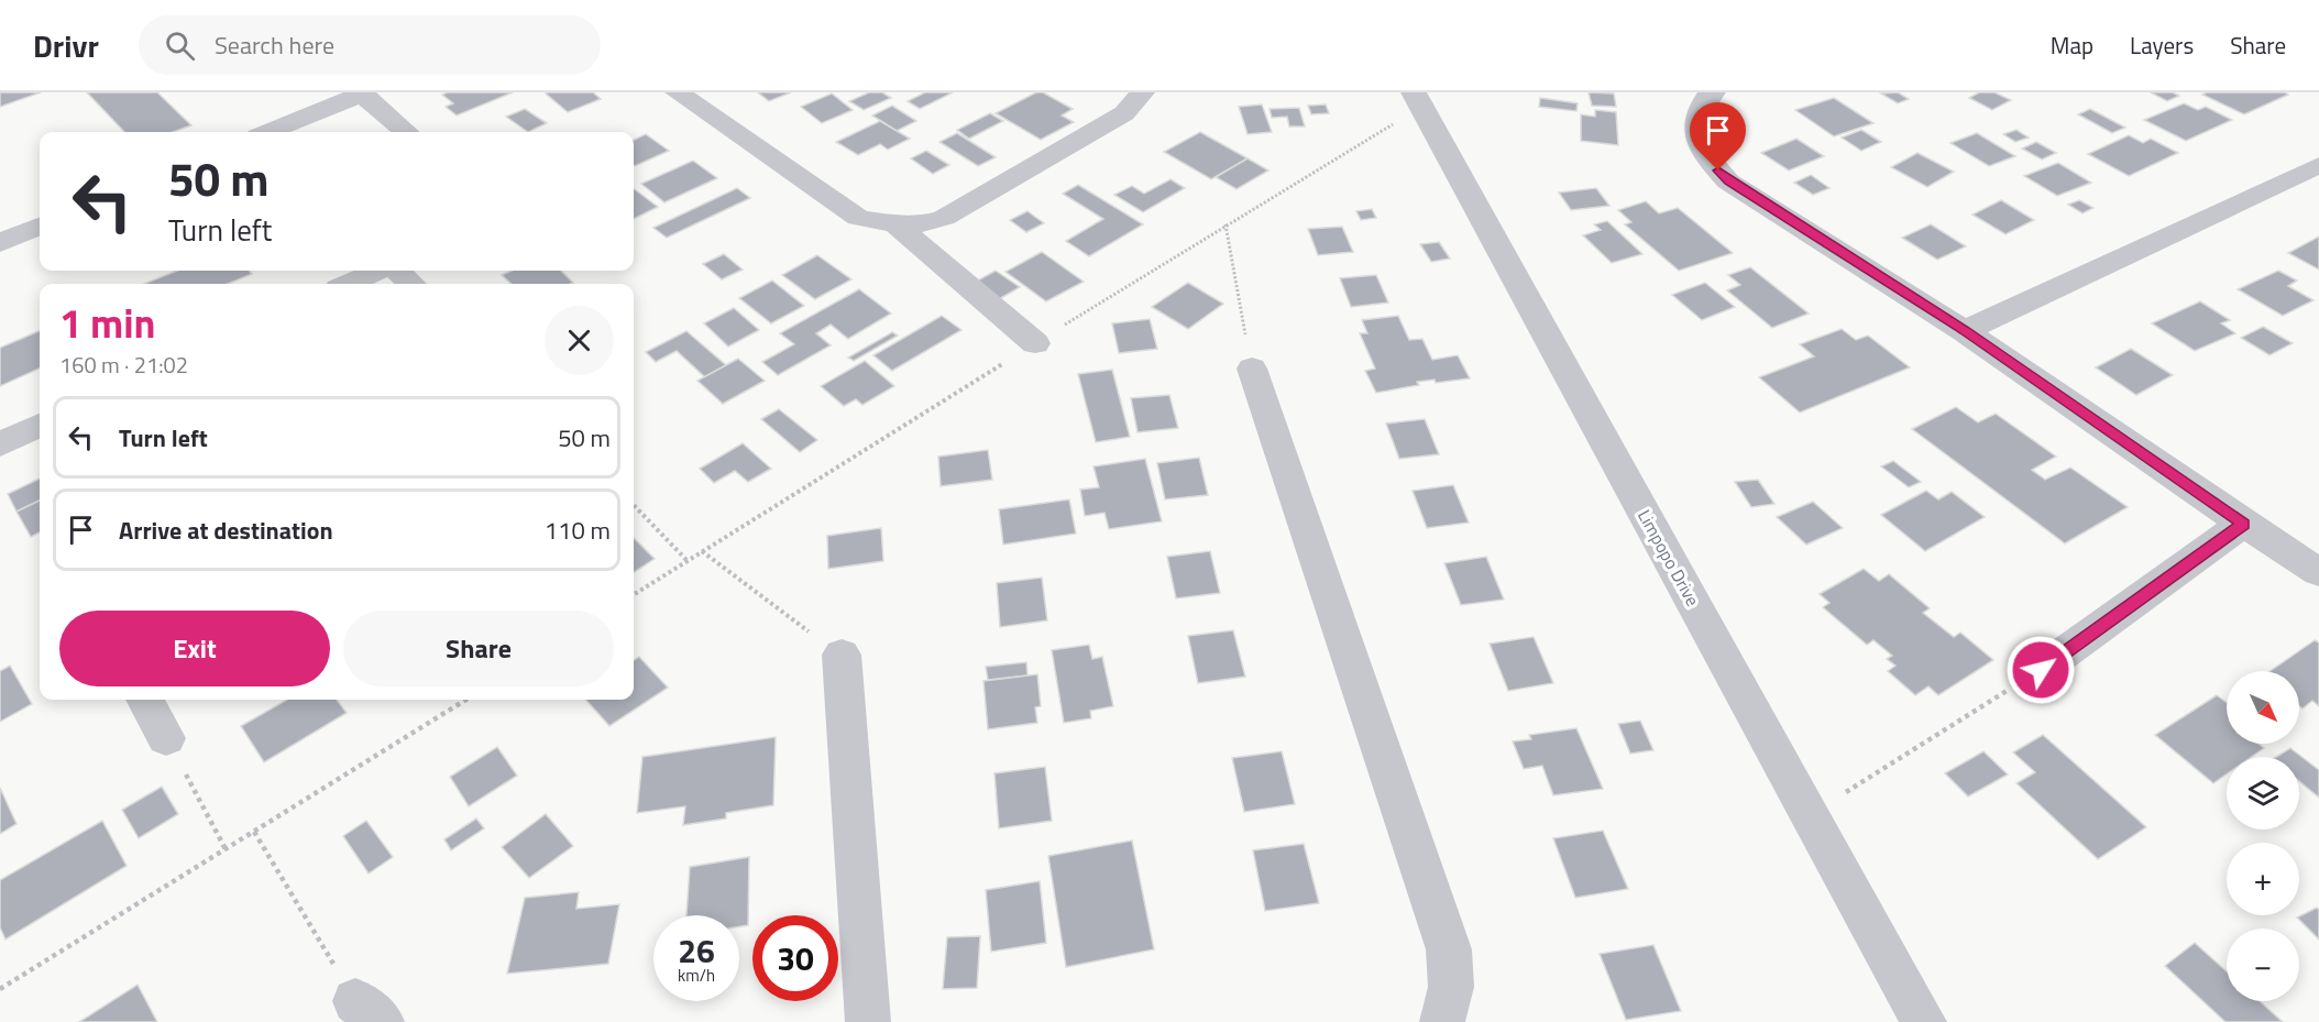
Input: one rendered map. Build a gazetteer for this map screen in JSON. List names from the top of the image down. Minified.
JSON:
{"streets":{"street":["Limpopo Drive"]},"north":"bottom right","page":{"header":"Drivr","search":"Search here","nav":["Map","Layers","Share"],"turn":["50 m","Turn left"],"heading":["1 min","160 m · 21:02"],"list":[{"name":"Turn left","value":"50 m"},{"name":"Arrive at destination","value":"110 m"}],"buttons":["Exit","Share"],"map_buttons":["+","−"],"speed":"26 km/h","limit":"30"}}
